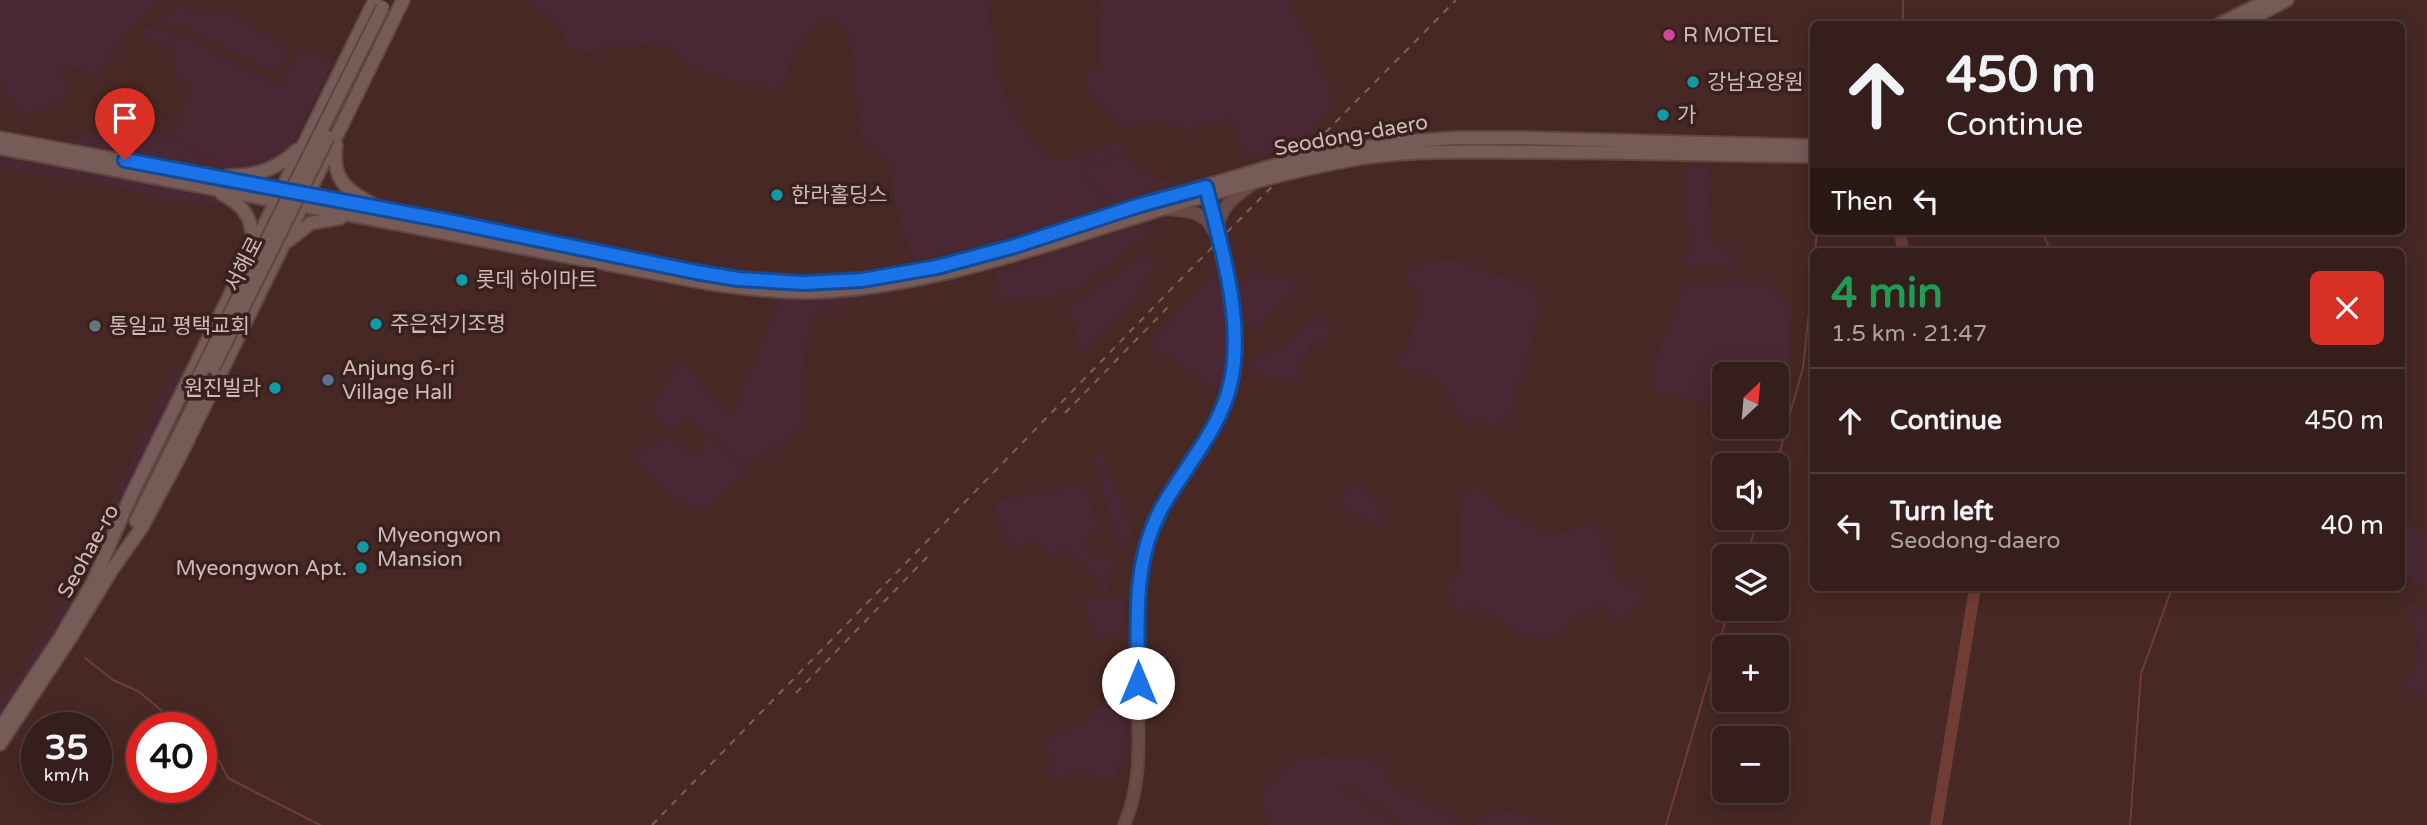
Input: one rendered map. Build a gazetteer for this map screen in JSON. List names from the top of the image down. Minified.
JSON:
{"streets":{"main road":["Seodong-daero","서해로","Seohae-ro"]},"crossings":[["서해로","Seohae-ro"]],"places":["R MOTEL","강남요양원","가","한라홀딩스","롯데 하이마트","주은전기조명","통일교 평택교회","Anjung 6-ri Village Hall","원진빌라","Myeongwon Mansion","Myeongwon Apt."],"north":"top right","page":{"turn":["450 m","Continue"],"then":"Then","heading":["4 min","1.5 km · 21:47"],"map_buttons":["+","−"],"list":[{"name":"Continue","value":"450 m"},{"name":"Turn left","note":"Seodong-daero","value":"40 m"}],"speed":"35 km/h","limit":"40"}}
